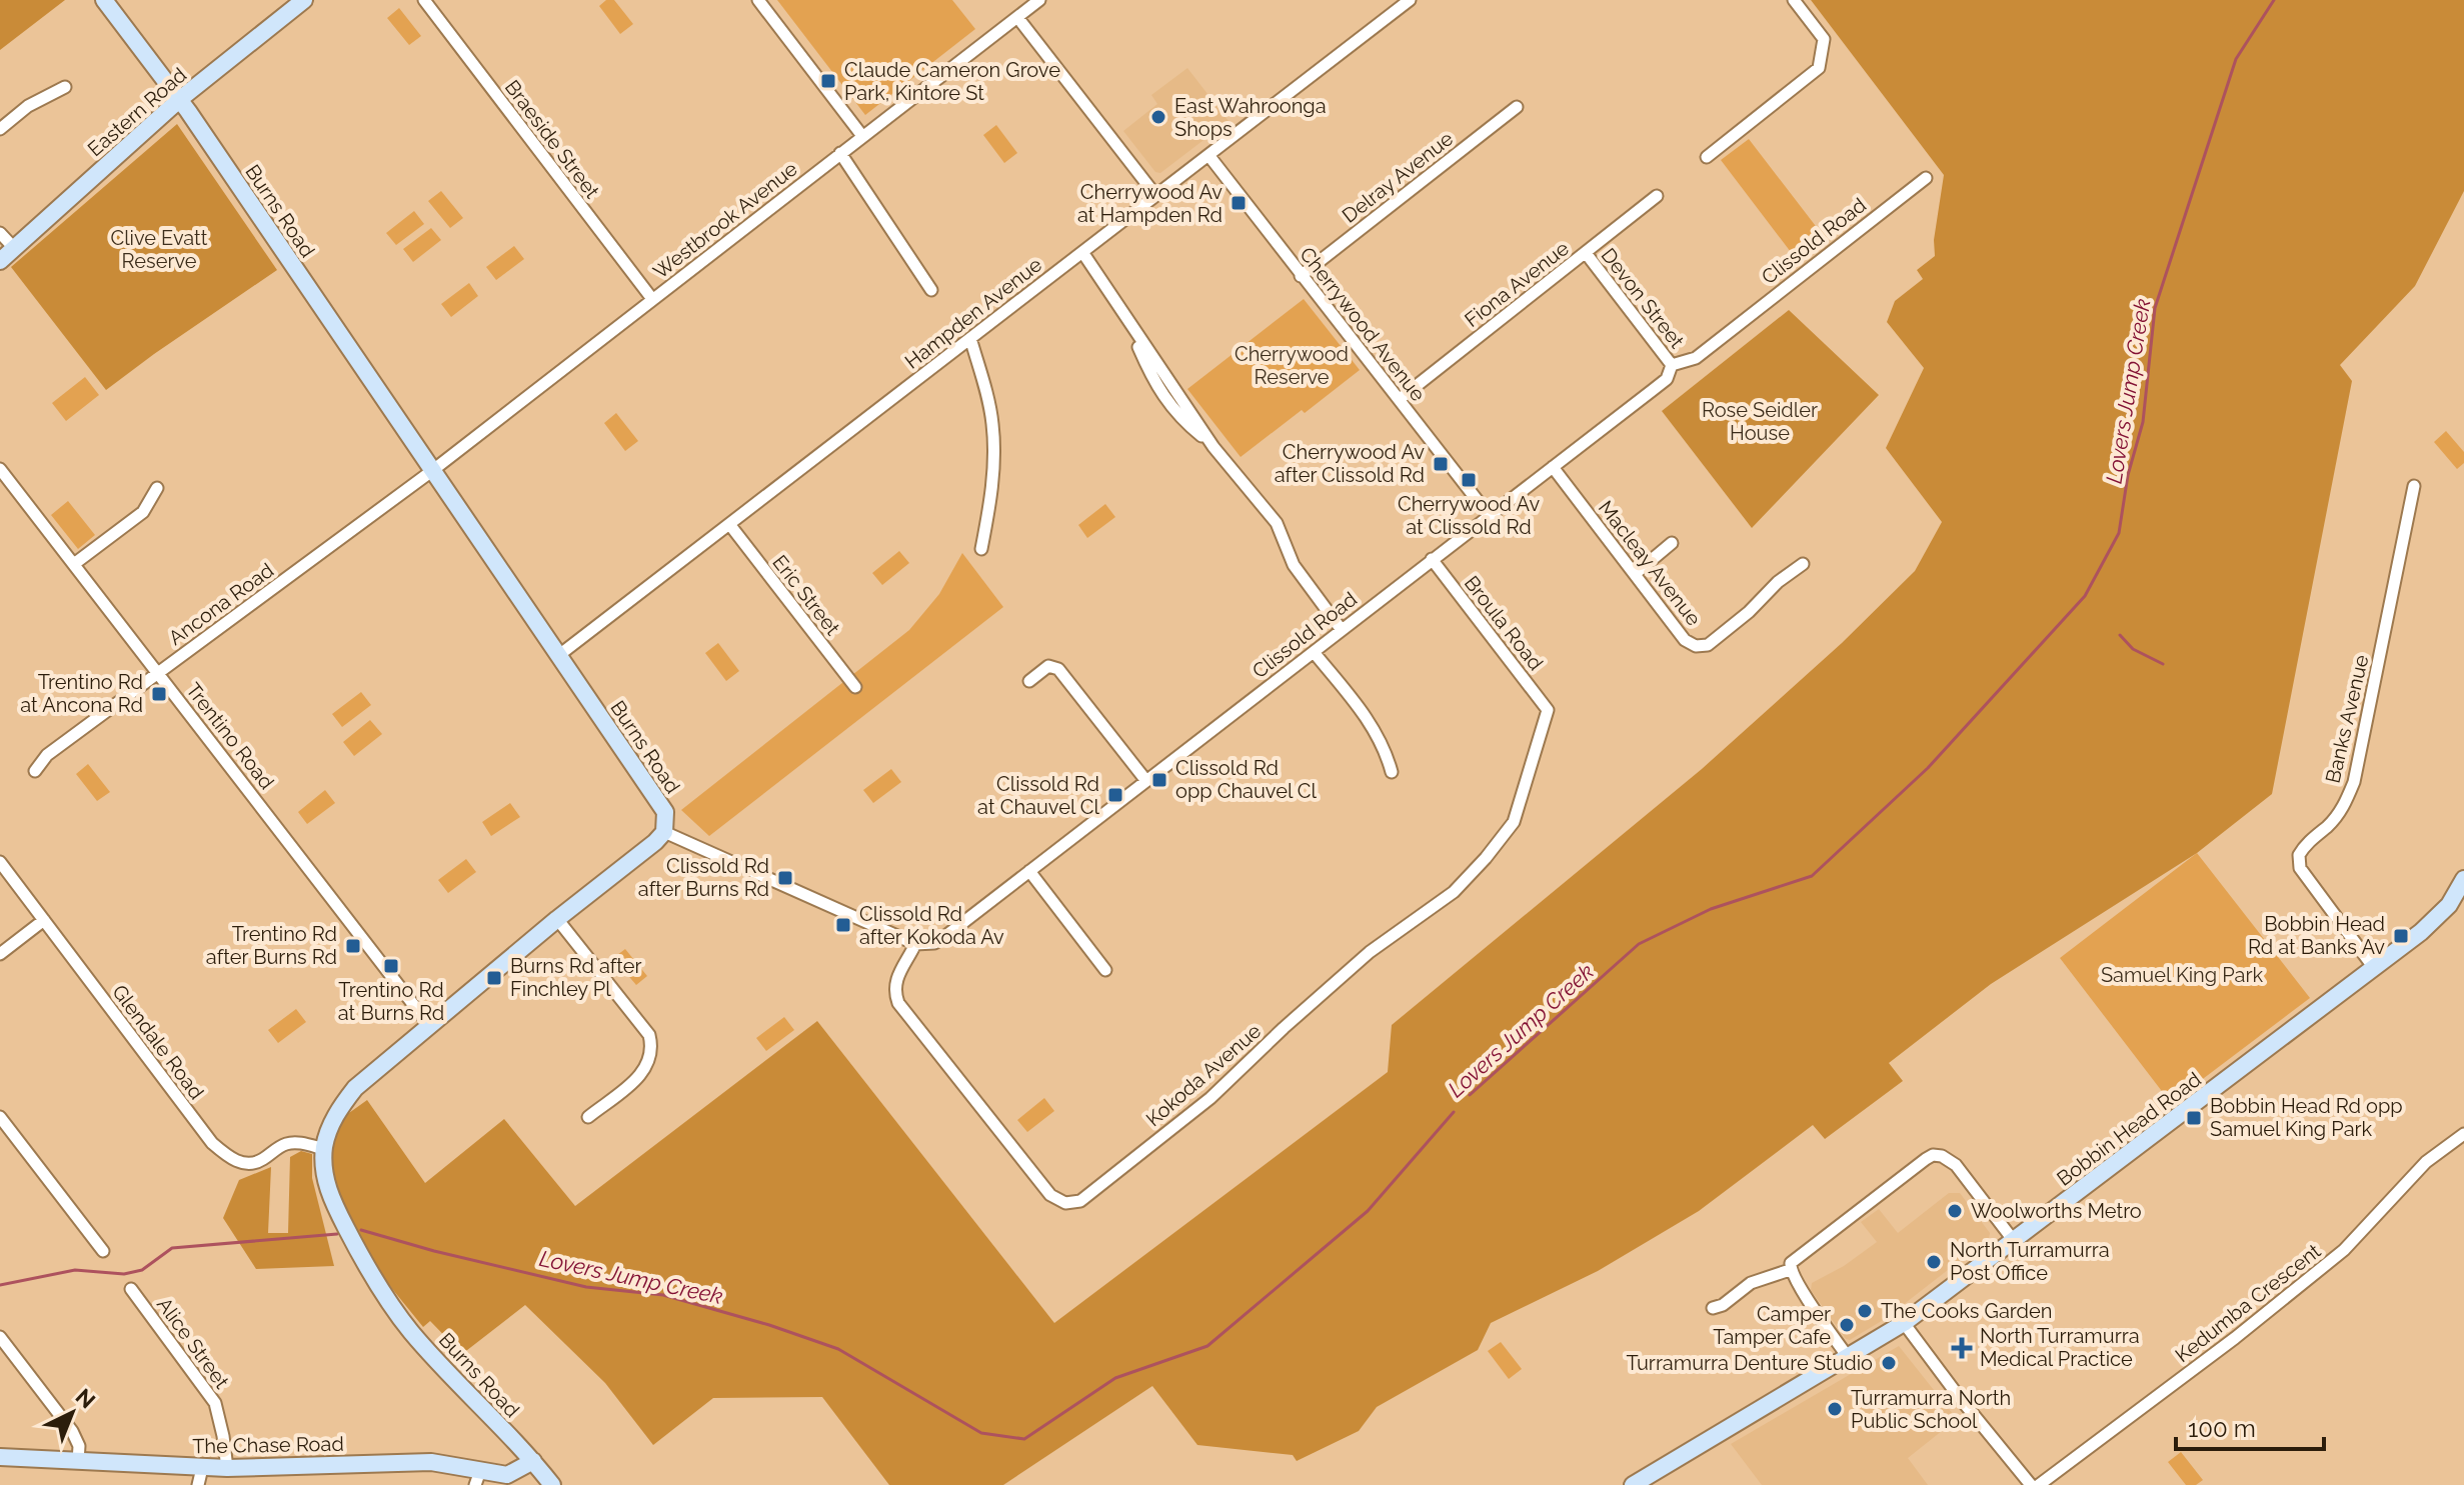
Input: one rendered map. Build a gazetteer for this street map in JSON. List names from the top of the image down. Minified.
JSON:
{"streets":{"main road":["Eastern Road","Burns Road","Bobbin Head Road","The Chase Road"],"street":["Braeside Street","Delray Avenue","Westbrook Avenue","Clissold Road","Fiona Avenue","Devon Street","Hampden Avenue","Cherrywood Avenue","Macleay Avenue","Eric Street","Ancona Road","Broula Road","Banks Avenue","Trentino Road","Glendale Road","Kokoda Avenue","Kedumba Crescent","Alice Street"]},"crossings":[["Eastern Road","Burns Road"],["Braeside Street","Westbrook Avenue"],["Delray Avenue","Cherrywood Avenue"],["Burns Road","Westbrook Avenue"],["Burns Road","Hampden Avenue"],["Burns Road","Ancona Road"],["Burns Road","Trentino Road"],["Burns Road","Glendale Road"],["Burns Road","The Chase Road"],["Westbrook Avenue","Ancona Road"],["Clissold Road","Devon Street"],["Clissold Road","Cherrywood Avenue"],["Clissold Road","Macleay Avenue"],["Clissold Road","Broula Road"],["Clissold Road","Kokoda Avenue"],["Fiona Avenue","Devon Street"],["Fiona Avenue","Cherrywood Avenue"],["Hampden Avenue","Cherrywood Avenue"],["Hampden Avenue","Eric Street"],["Ancona Road","Trentino Road"],["Broula Road","Kokoda Avenue"],["Banks Avenue","Bobbin Head Road"],["Alice Street","The Chase Road"]],"water":["Lovers Jump Creek"],"parks":["Clive Evatt Reserve","Cherrywood Reserve","Rose Seidler House","Samuel King Park"],"places":{"transit":["Claude Cameron Grove Park, Kintore St","Cherrywood Av at Hampden Rd","Cherrywood Av after Clissold Rd","Cherrywood Av at Clissold Rd","Trentino Rd at Ancona Rd","Clissold Rd opp Chauvel Cl","Clissold Rd at Chauvel Cl","Clissold Rd after Burns Rd","Clissold Rd after Kokoda Av","Bobbin Head Rd at Banks Av","Trentino Rd after Burns Rd","Trentino Rd at Burns Rd","Burns Rd after Finchley Pl","Bobbin Head Rd opp Samuel King Park"],"other":["East Wahroonga Shops","Woolworths Metro","North Turramurra Post Office","The Cooks Garden","Camper Tamper Cafe","Turramurra Denture Studio","Turramurra North Public School"],"health":["North Turramurra Medical Practice"]},"scale_bar":"100 m","north":"top right"}
